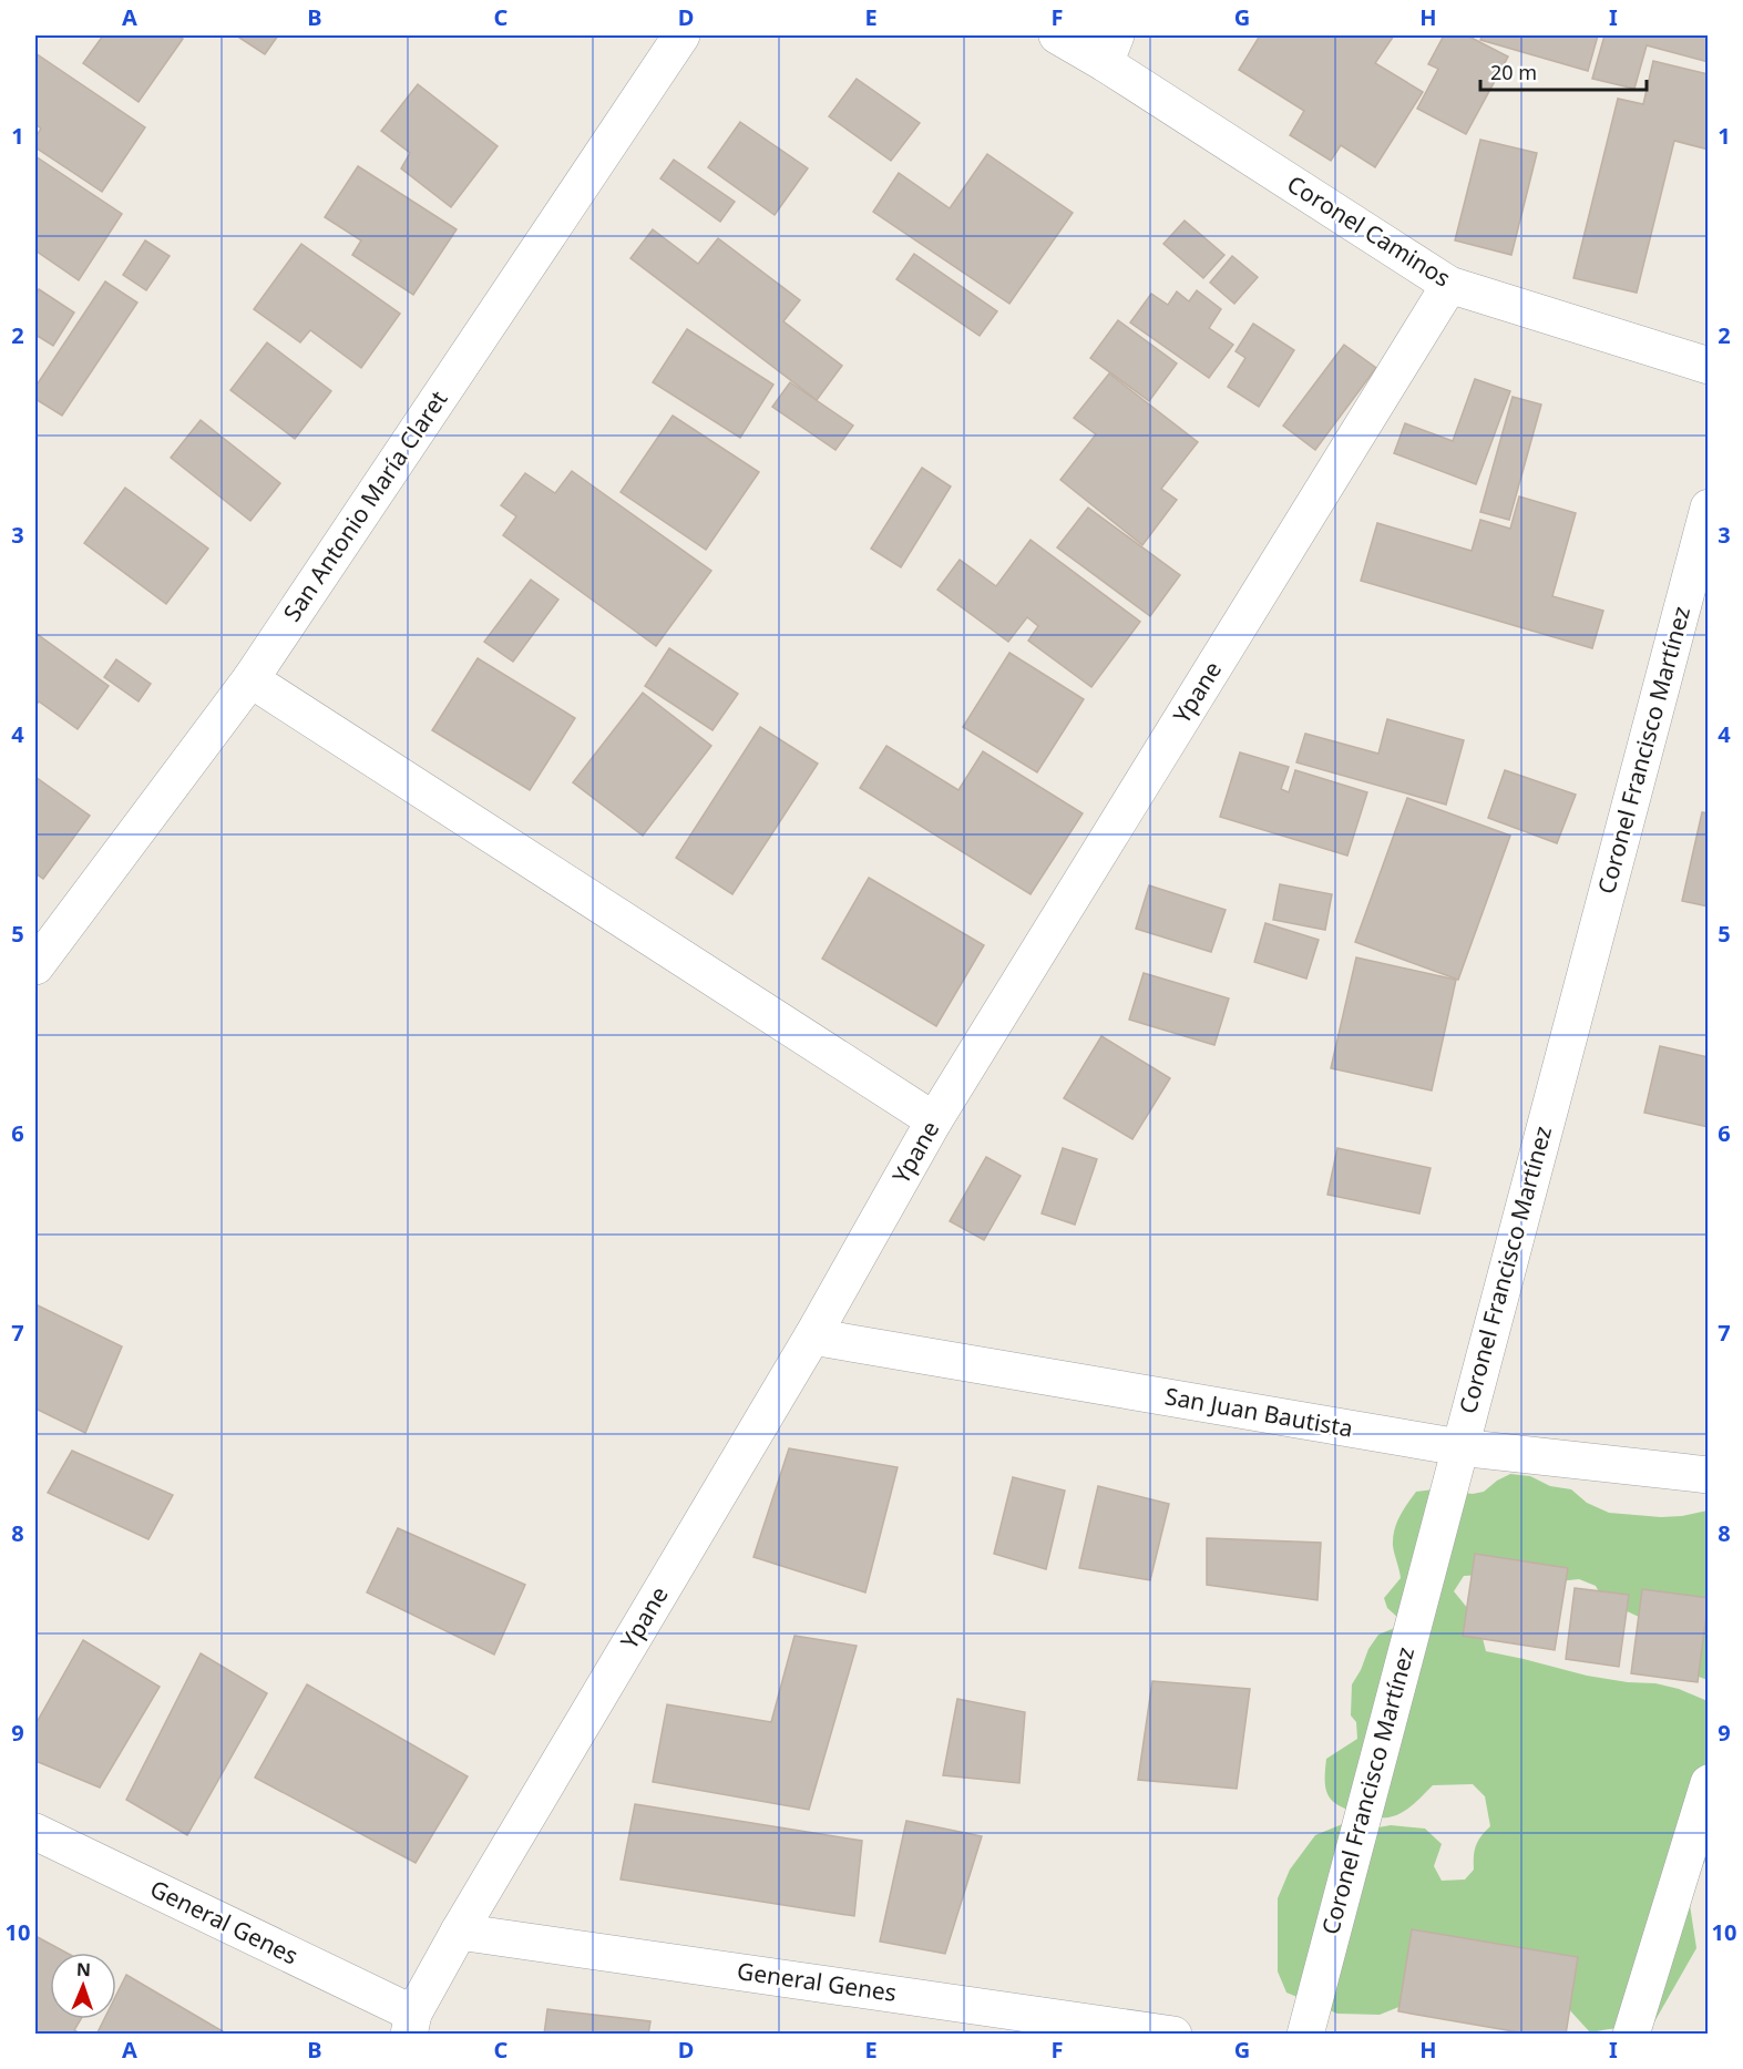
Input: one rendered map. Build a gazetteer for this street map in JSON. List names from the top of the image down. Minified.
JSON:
{"streets":{"street":["Coronel Caminos","San Antonio María Claret","Ypane","Coronel Francisco Martínez","San Juan Bautista","General Genes"]},"crossings":[["Coronel Caminos","Ypane"],["Ypane","San Juan Bautista"],["Ypane","General Genes"],["Coronel Francisco Martínez","San Juan Bautista"]],"scale_bar":"20 m","north":"top","grid":{"columns":["A","B","C","D","E","F","G","H","I"],"rows":["1","2","3","4","5","6","7","8","9","10"]}}
